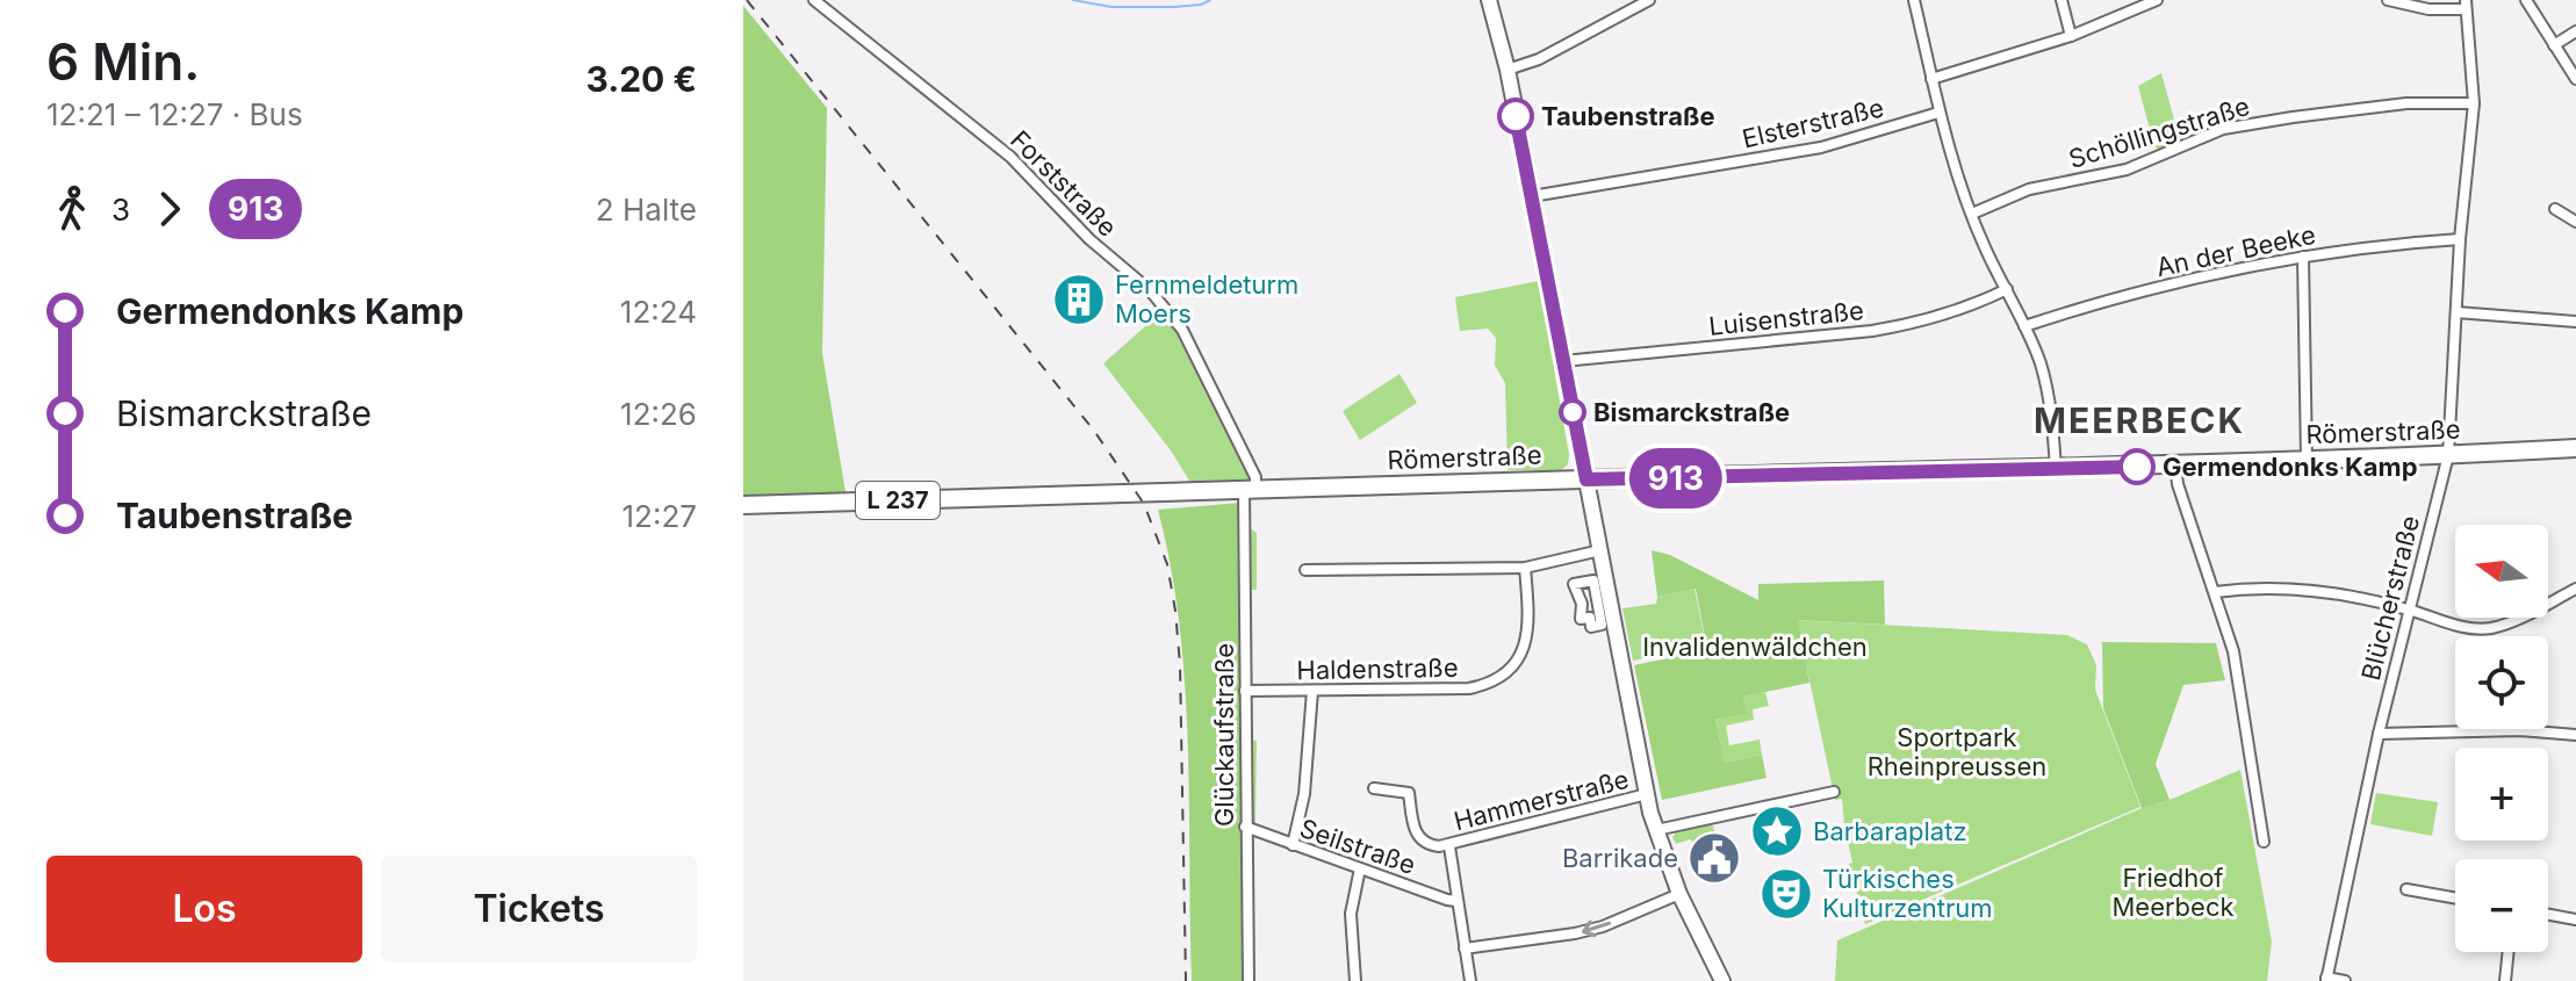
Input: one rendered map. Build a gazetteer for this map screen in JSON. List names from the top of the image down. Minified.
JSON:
{"streets":{"main road":["Römerstraße","L 237"],"street":["Elsterstraße","Schöllingstraße","Forststraße","An der Beeke","Luisenstraße","Blücherstraße","Haldenstraße","Glückaufstraße","Hammerstraße","Seilstraße"]},"crossings":[["Schöllingstraße","Blücherstraße"],["Forststraße","Römerstraße"],["Forststraße","Glückaufstraße"],["An der Beeke","Blücherstraße"],["Römerstraße","Blücherstraße"],["Römerstraße","Glückaufstraße"],["Haldenstraße","Glückaufstraße"],["Glückaufstraße","Seilstraße"]],"districts":["MEERBECK"],"parks":["Invalidenwäldchen","Sportpark Rheinpreussen","Friedhof Meerbeck"],"places":{"other":["Taubenstraße","Bismarckstraße","Germendonks Kamp"],"building":["Fernmeldeturm Moers"],"place":["Barbaraplatz"],"public building":["Barrikade"],"theatre":["Türkisches Kulturzentrum"]},"lines":["bus line 913"],"north":"left","page":{"heading":["6 Min.","12:21 – 12:27 · Bus","3.20 €"],"on_map":"913","legs":["3","913","2 Halte"],"list":[{"name":"Germendonks Kamp","value":"12:24"},{"name":"Bismarckstraße","value":"12:26"},{"name":"Taubenstraße","value":"12:27"}],"map_buttons":["+","−"],"buttons":["Los","Tickets"]}}
